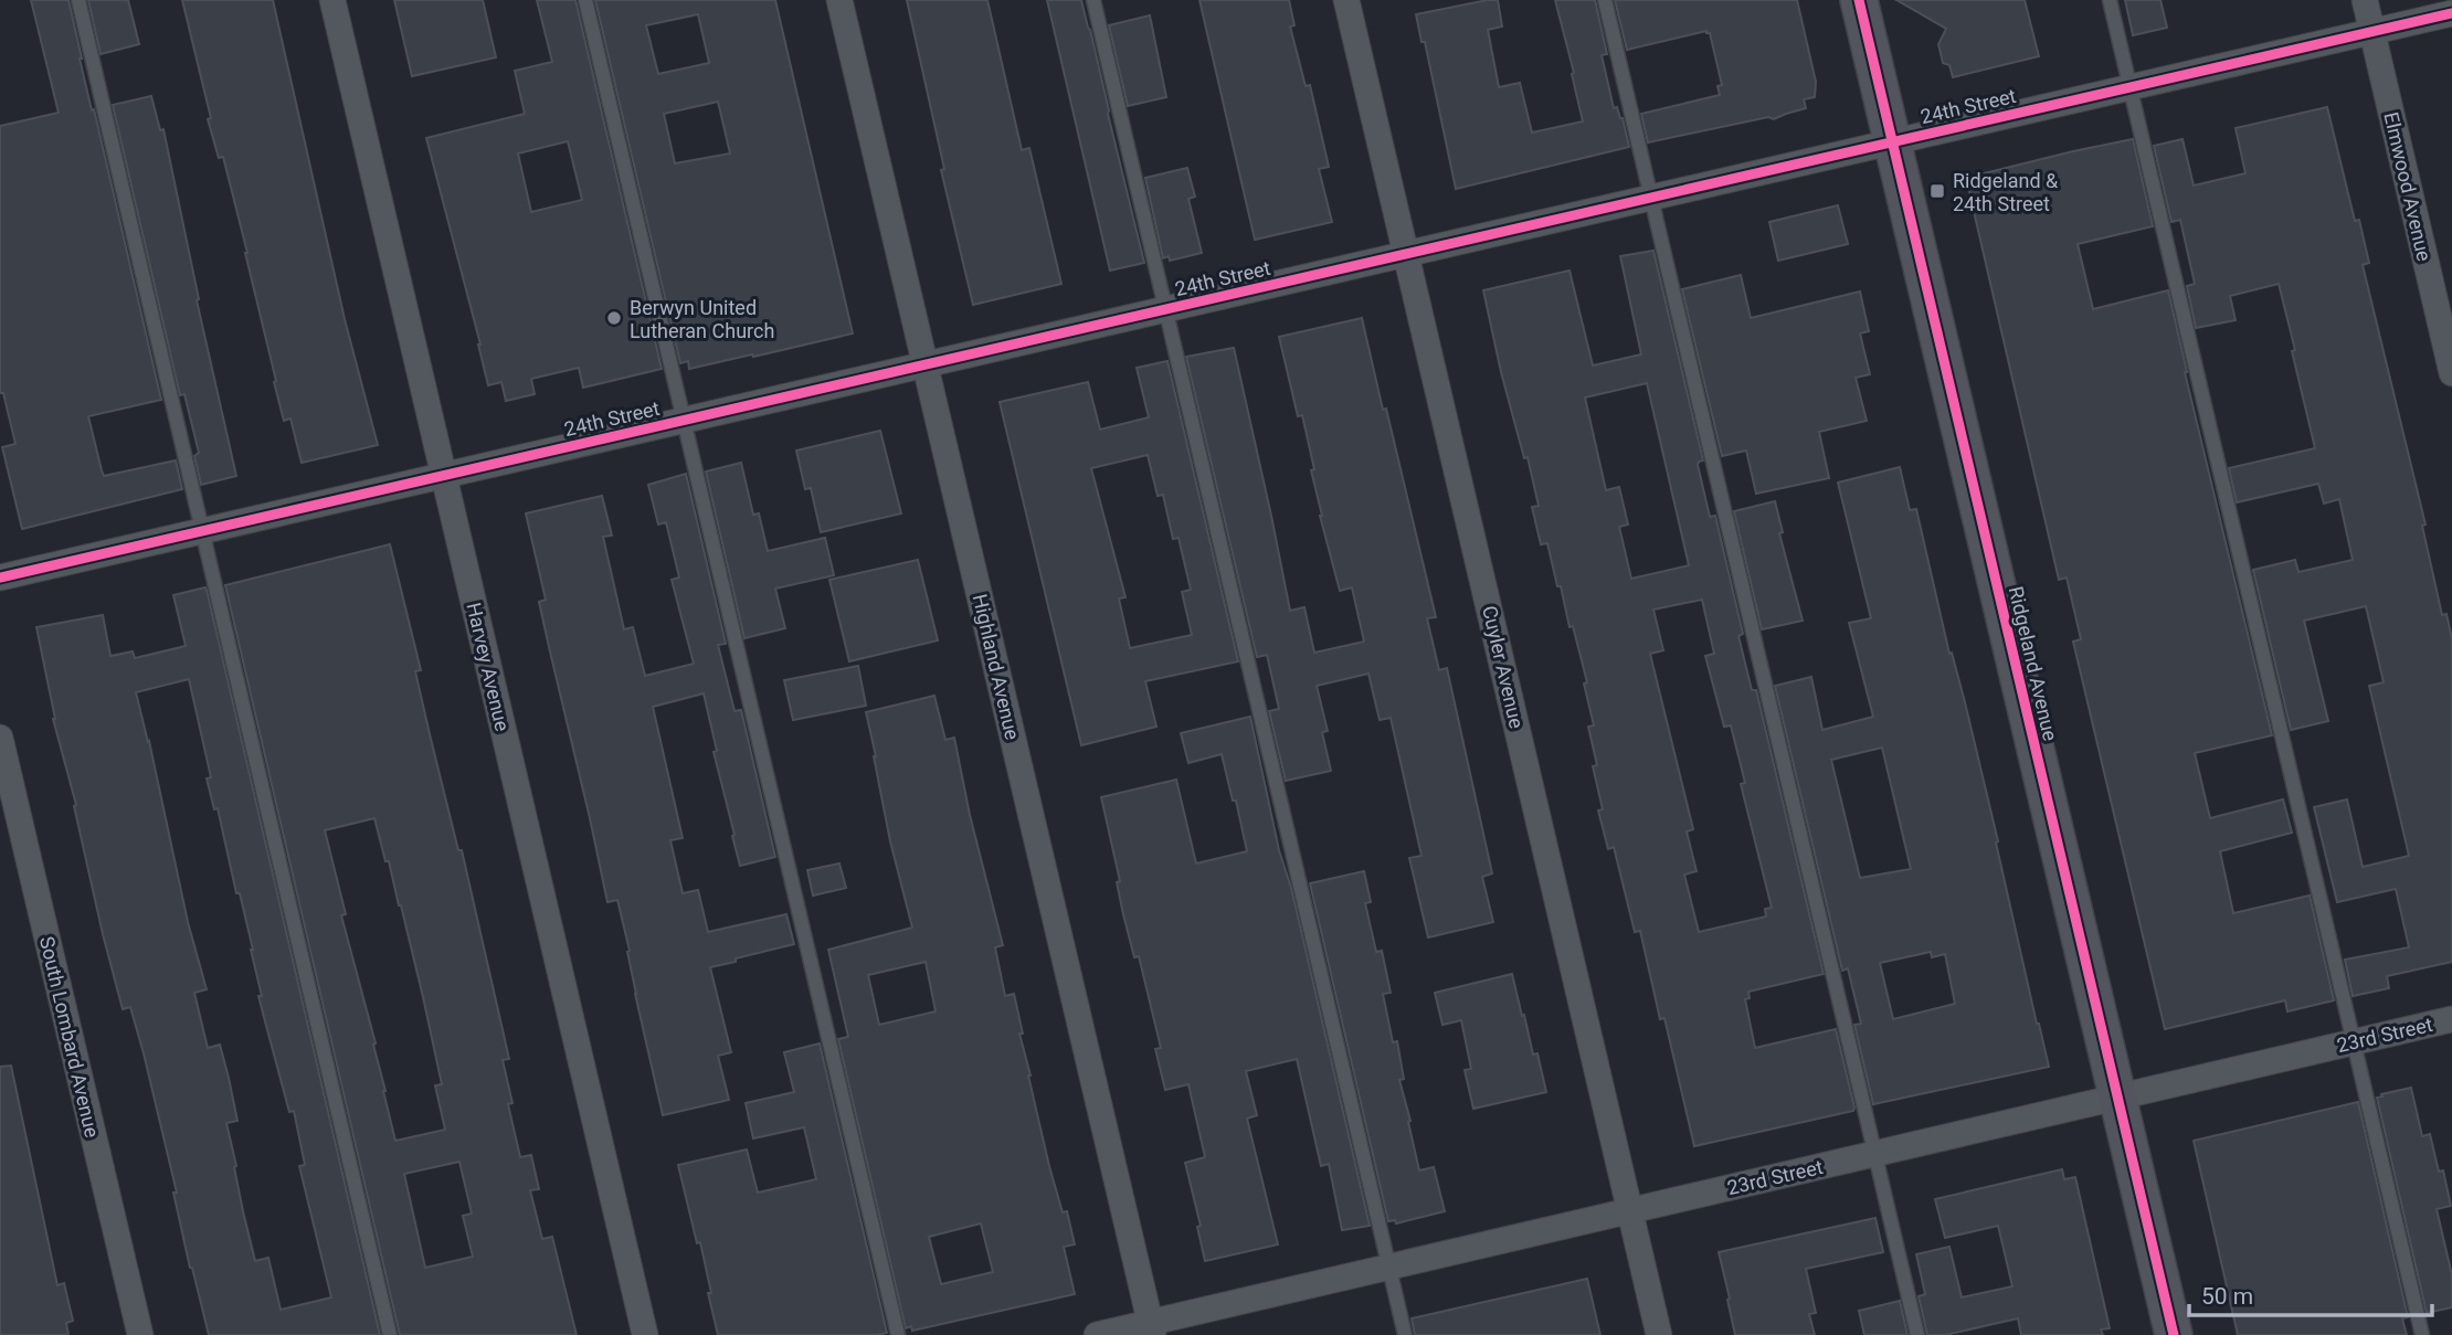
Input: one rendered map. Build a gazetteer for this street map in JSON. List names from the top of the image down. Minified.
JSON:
{"streets":{"street":["24th Street","Elmwood Avenue","Ridgeland Avenue","Harvey Avenue","Highland Avenue","Cuyler Avenue","23rd Street","South Lombard Avenue"]},"crossings":[["24th Street","Elmwood Avenue"],["24th Street","Ridgeland Avenue"],["24th Street","Harvey Avenue"],["24th Street","Highland Avenue"],["24th Street","Cuyler Avenue"],["Ridgeland Avenue","23rd Street"],["Highland Avenue","23rd Street"],["Cuyler Avenue","23rd Street"]],"places":{"transit":["Ridgeland & 24th Street"],"other":["Berwyn United Lutheran Church"]},"scale_bar":"50 m"}
